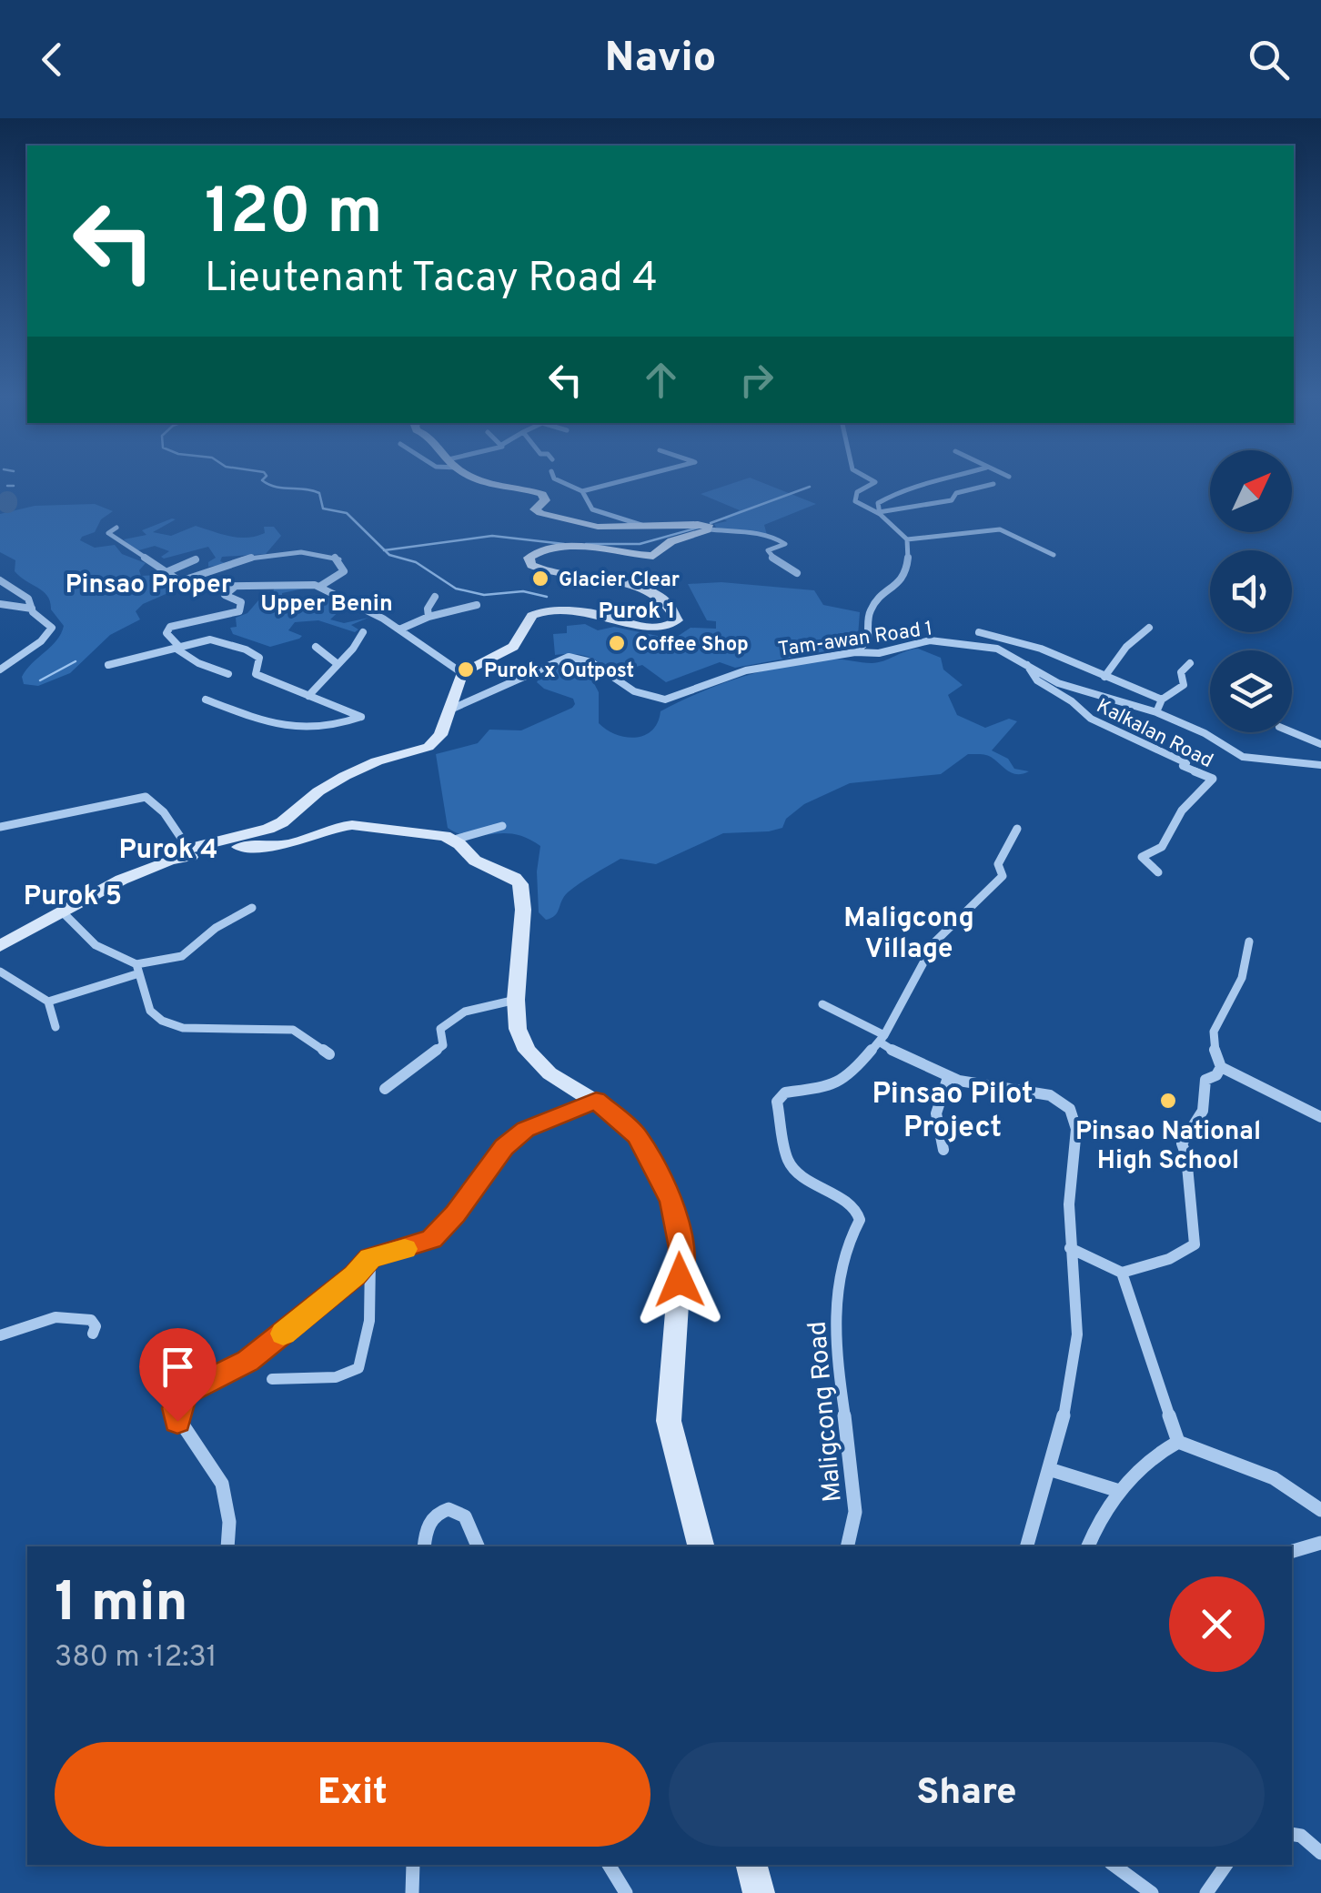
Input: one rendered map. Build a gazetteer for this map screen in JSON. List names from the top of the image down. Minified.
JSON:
{"streets":{"street":["Tam-awan Road 1","Kalkalan Road","Maligcong Road"]},"crossings":[["Tam-awan Road 1","Kalkalan Road"]],"districts":["Pinsao Proper","Upper Benin","Purok 1","Purok 4","Purok 5","Maligcong Village","Pinsao Pilot Project"],"places":["Glacier Clear","Coffee Shop","Purok x Outpost","Pinsao National High School"],"north":"top right","page":{"header":"Navio","turn":["120 m","Lieutenant Tacay Road 4"],"heading":["1 min","380 m · 12:31"],"buttons":["Exit","Share"]}}
